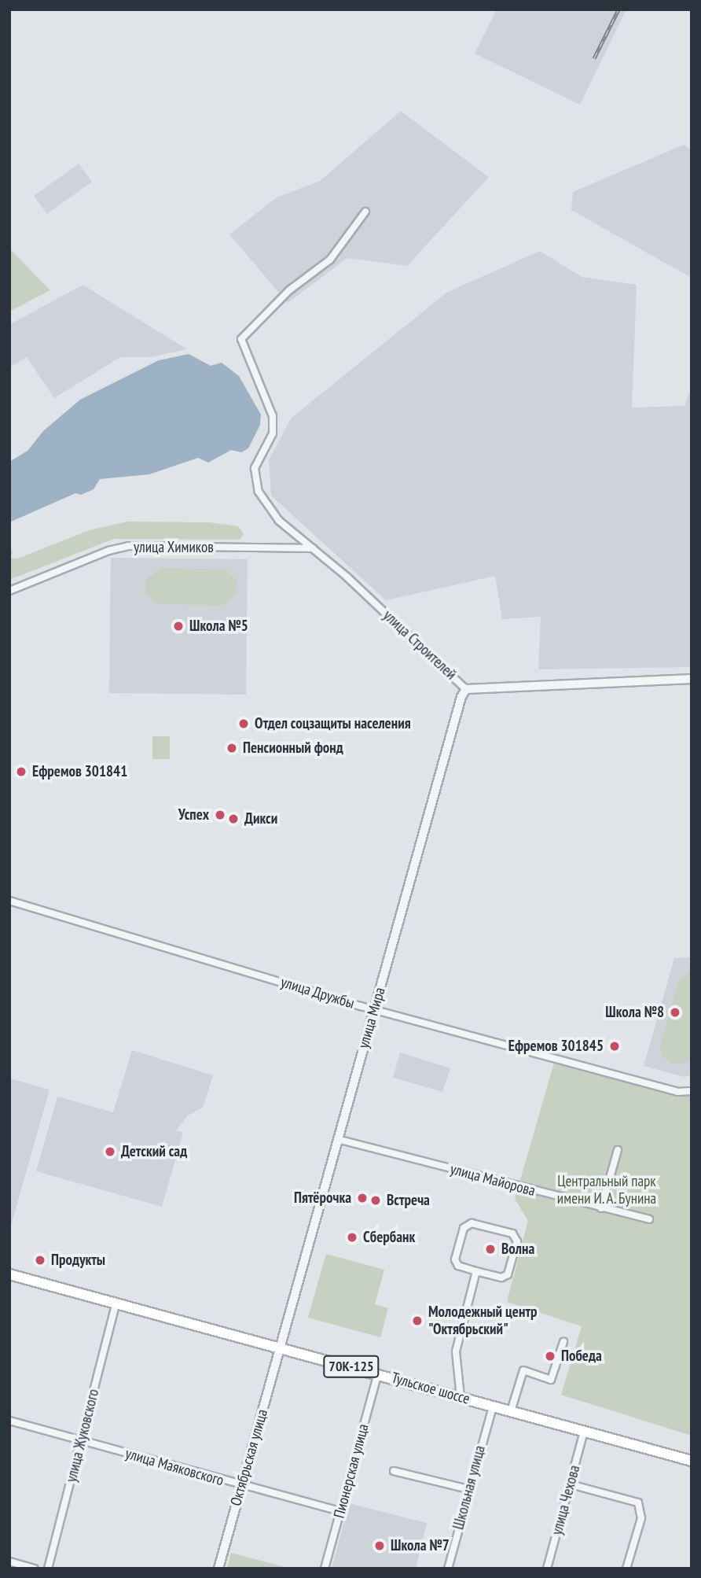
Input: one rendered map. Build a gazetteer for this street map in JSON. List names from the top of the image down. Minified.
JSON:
{"streets":{"main road":["70К-125","Тульское шоссе"],"street":["улица Химиков","улица Строителей","улица Дружбы","улица Мира","улица Майорова","улица Жуковского","Октябрьская улица","улица Маяковского","Пионерская улица","Школьная улица","улица Чехова"]},"crossings":[["улица Химиков","улица Строителей"],["улица Строителей","улица Мира"],["улица Дружбы","улица Мира"],["улица Мира","улица Майорова"],["улица Мира","Тульское шоссе"],["улица Мира","Октябрьская улица"],["Тульское шоссе","улица Жуковского"],["Тульское шоссе","Октябрьская улица"],["Тульское шоссе","Пионерская улица"],["Тульское шоссе","Школьная улица"],["Тульское шоссе","улица Чехова"],["улица Жуковского","улица Маяковского"],["Октябрьская улица","улица Маяковского"],["улица Маяковского","Пионерская улица"]],"parks":["Центральный парк имени И. А. Бунина"],"places":["Школа №5","Отдел соцзащиты населения","Пенсионный фонд","Ефремов 301841","Успех","Дикси","Школа №8","Ефремов 301845","Детский сад","Пятёрочка","Встреча","Сбербанк","Волна","Продукты","Молодежный центр \"Октябрьский\"","Победа","Школа №7"]}
